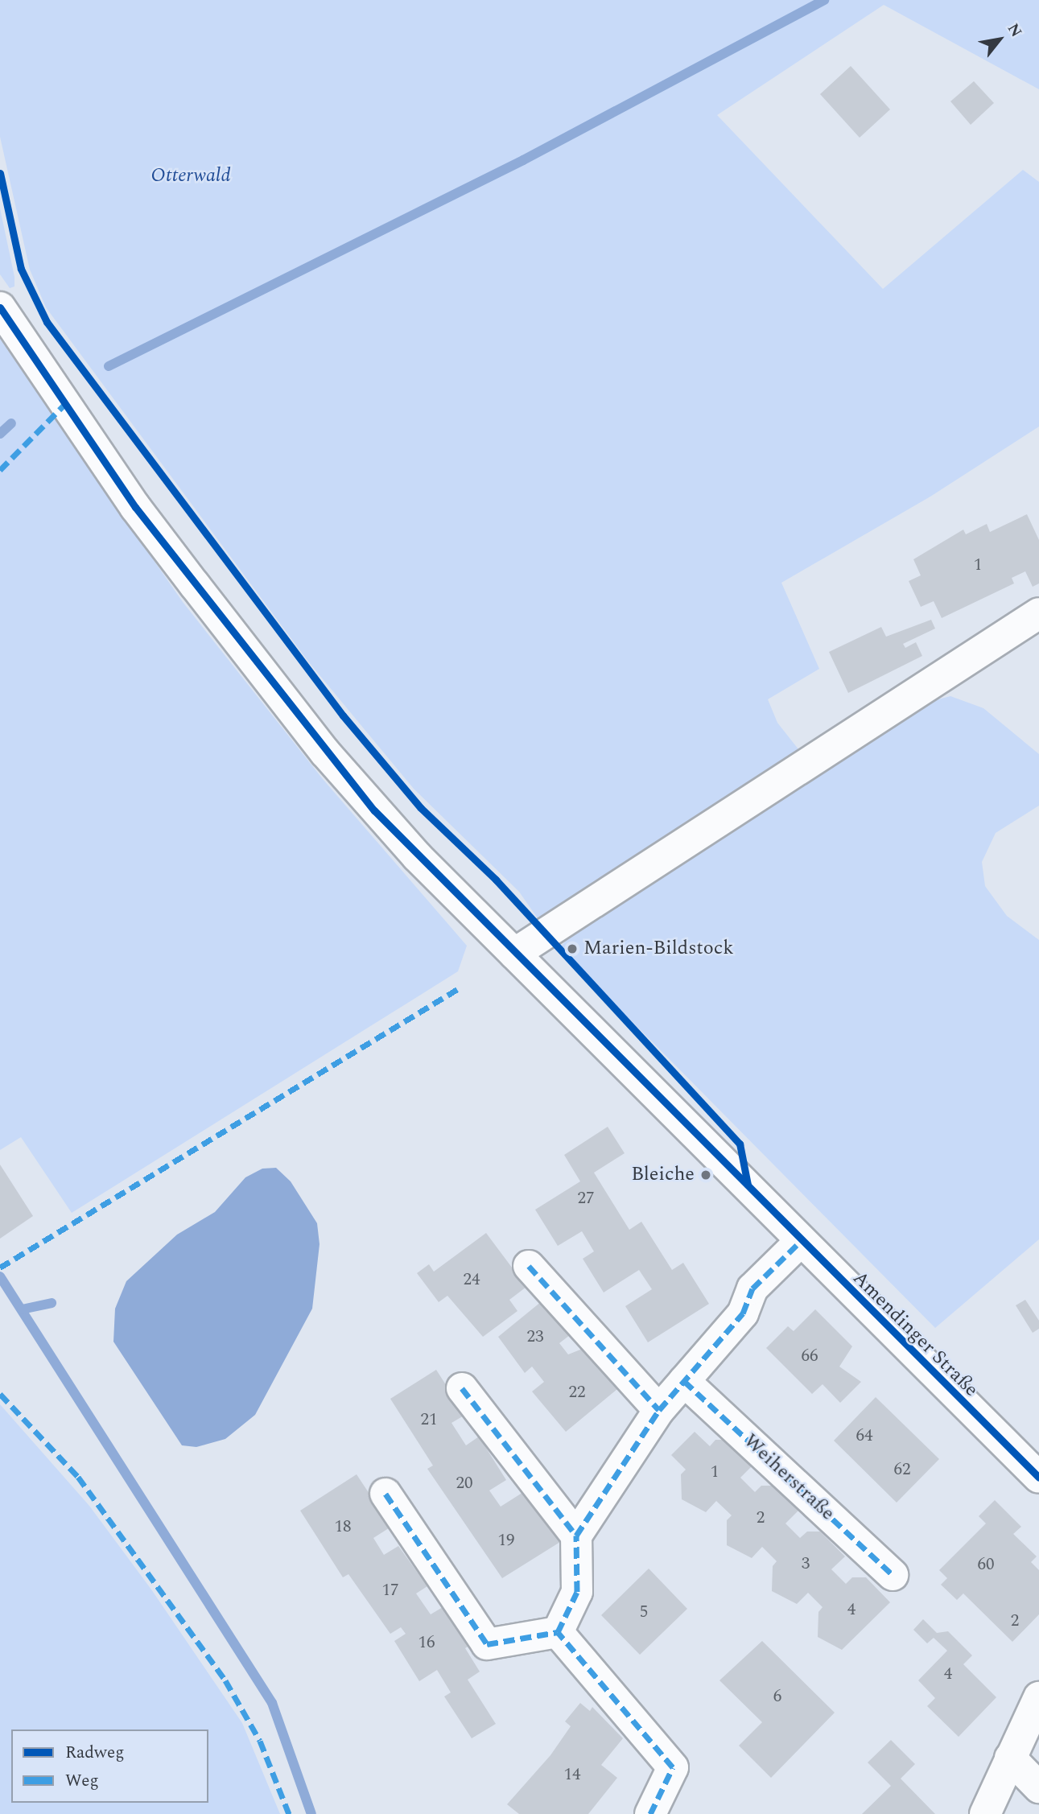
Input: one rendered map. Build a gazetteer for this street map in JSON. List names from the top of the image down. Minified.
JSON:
{"streets":{"street":["Amendinger Straße","Weiherstraße"]},"parks":["Otterwald"],"places":["Marien-Bildstock","Bleiche"],"house_numbers":["1","27","24","23","66","22","21","64","62","1","20","2","18","19","3","60","17","4","5","2","16","4","6","14"],"legend":["Radweg","Weg"],"north":"top right"}
